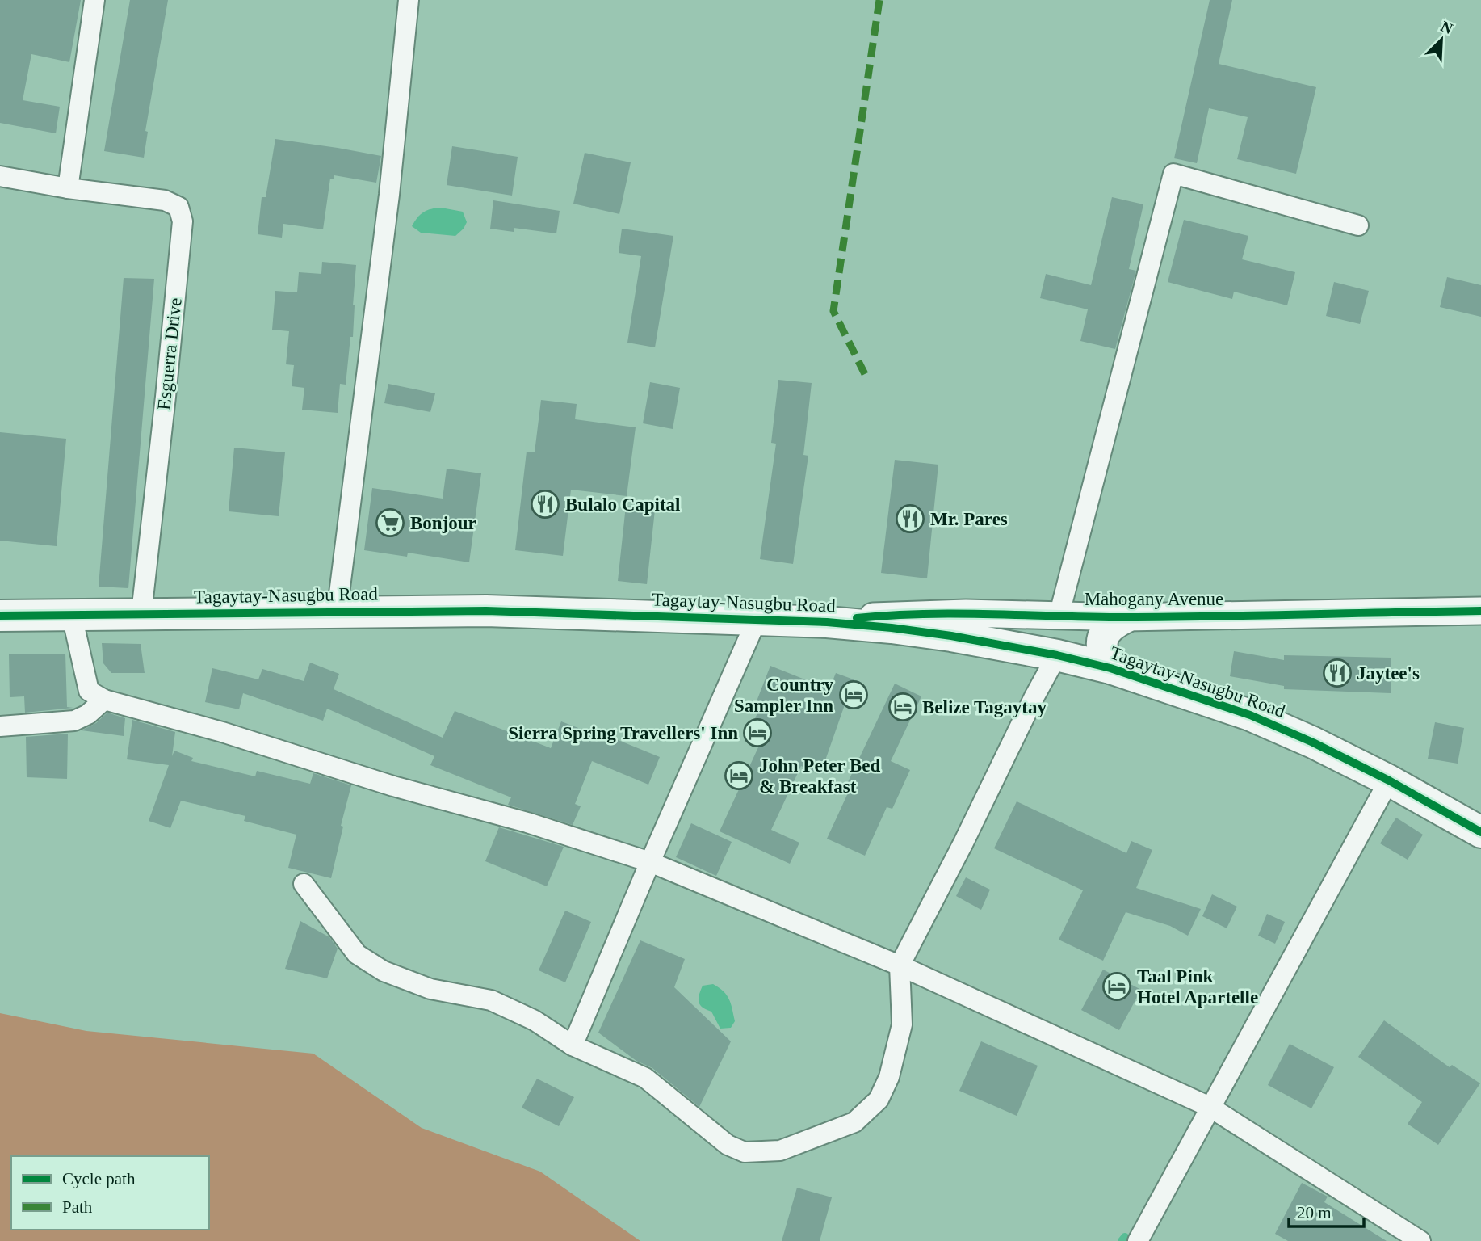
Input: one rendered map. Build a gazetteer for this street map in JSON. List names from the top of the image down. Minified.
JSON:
{"streets":{"main road":["Tagaytay-Nasugbu Road","Mahogany Avenue"],"street":["Esguerra Drive"]},"crossings":[["Esguerra Drive","Tagaytay-Nasugbu Road"],["Tagaytay-Nasugbu Road","Mahogany Avenue"]],"places":{"restaurant":["Bulalo Capital","Mr. Pares","Jaytee's"],"supermarket":["Bonjour"],"hotel":["Country Sampler Inn","Belize Tagaytay","Sierra Spring Travellers' Inn","John Peter Bed & Breakfast","Taal Pink Hotel Apartelle"]},"legend":["Cycle path","Path"],"scale_bar":"20 m","north":"top right"}
